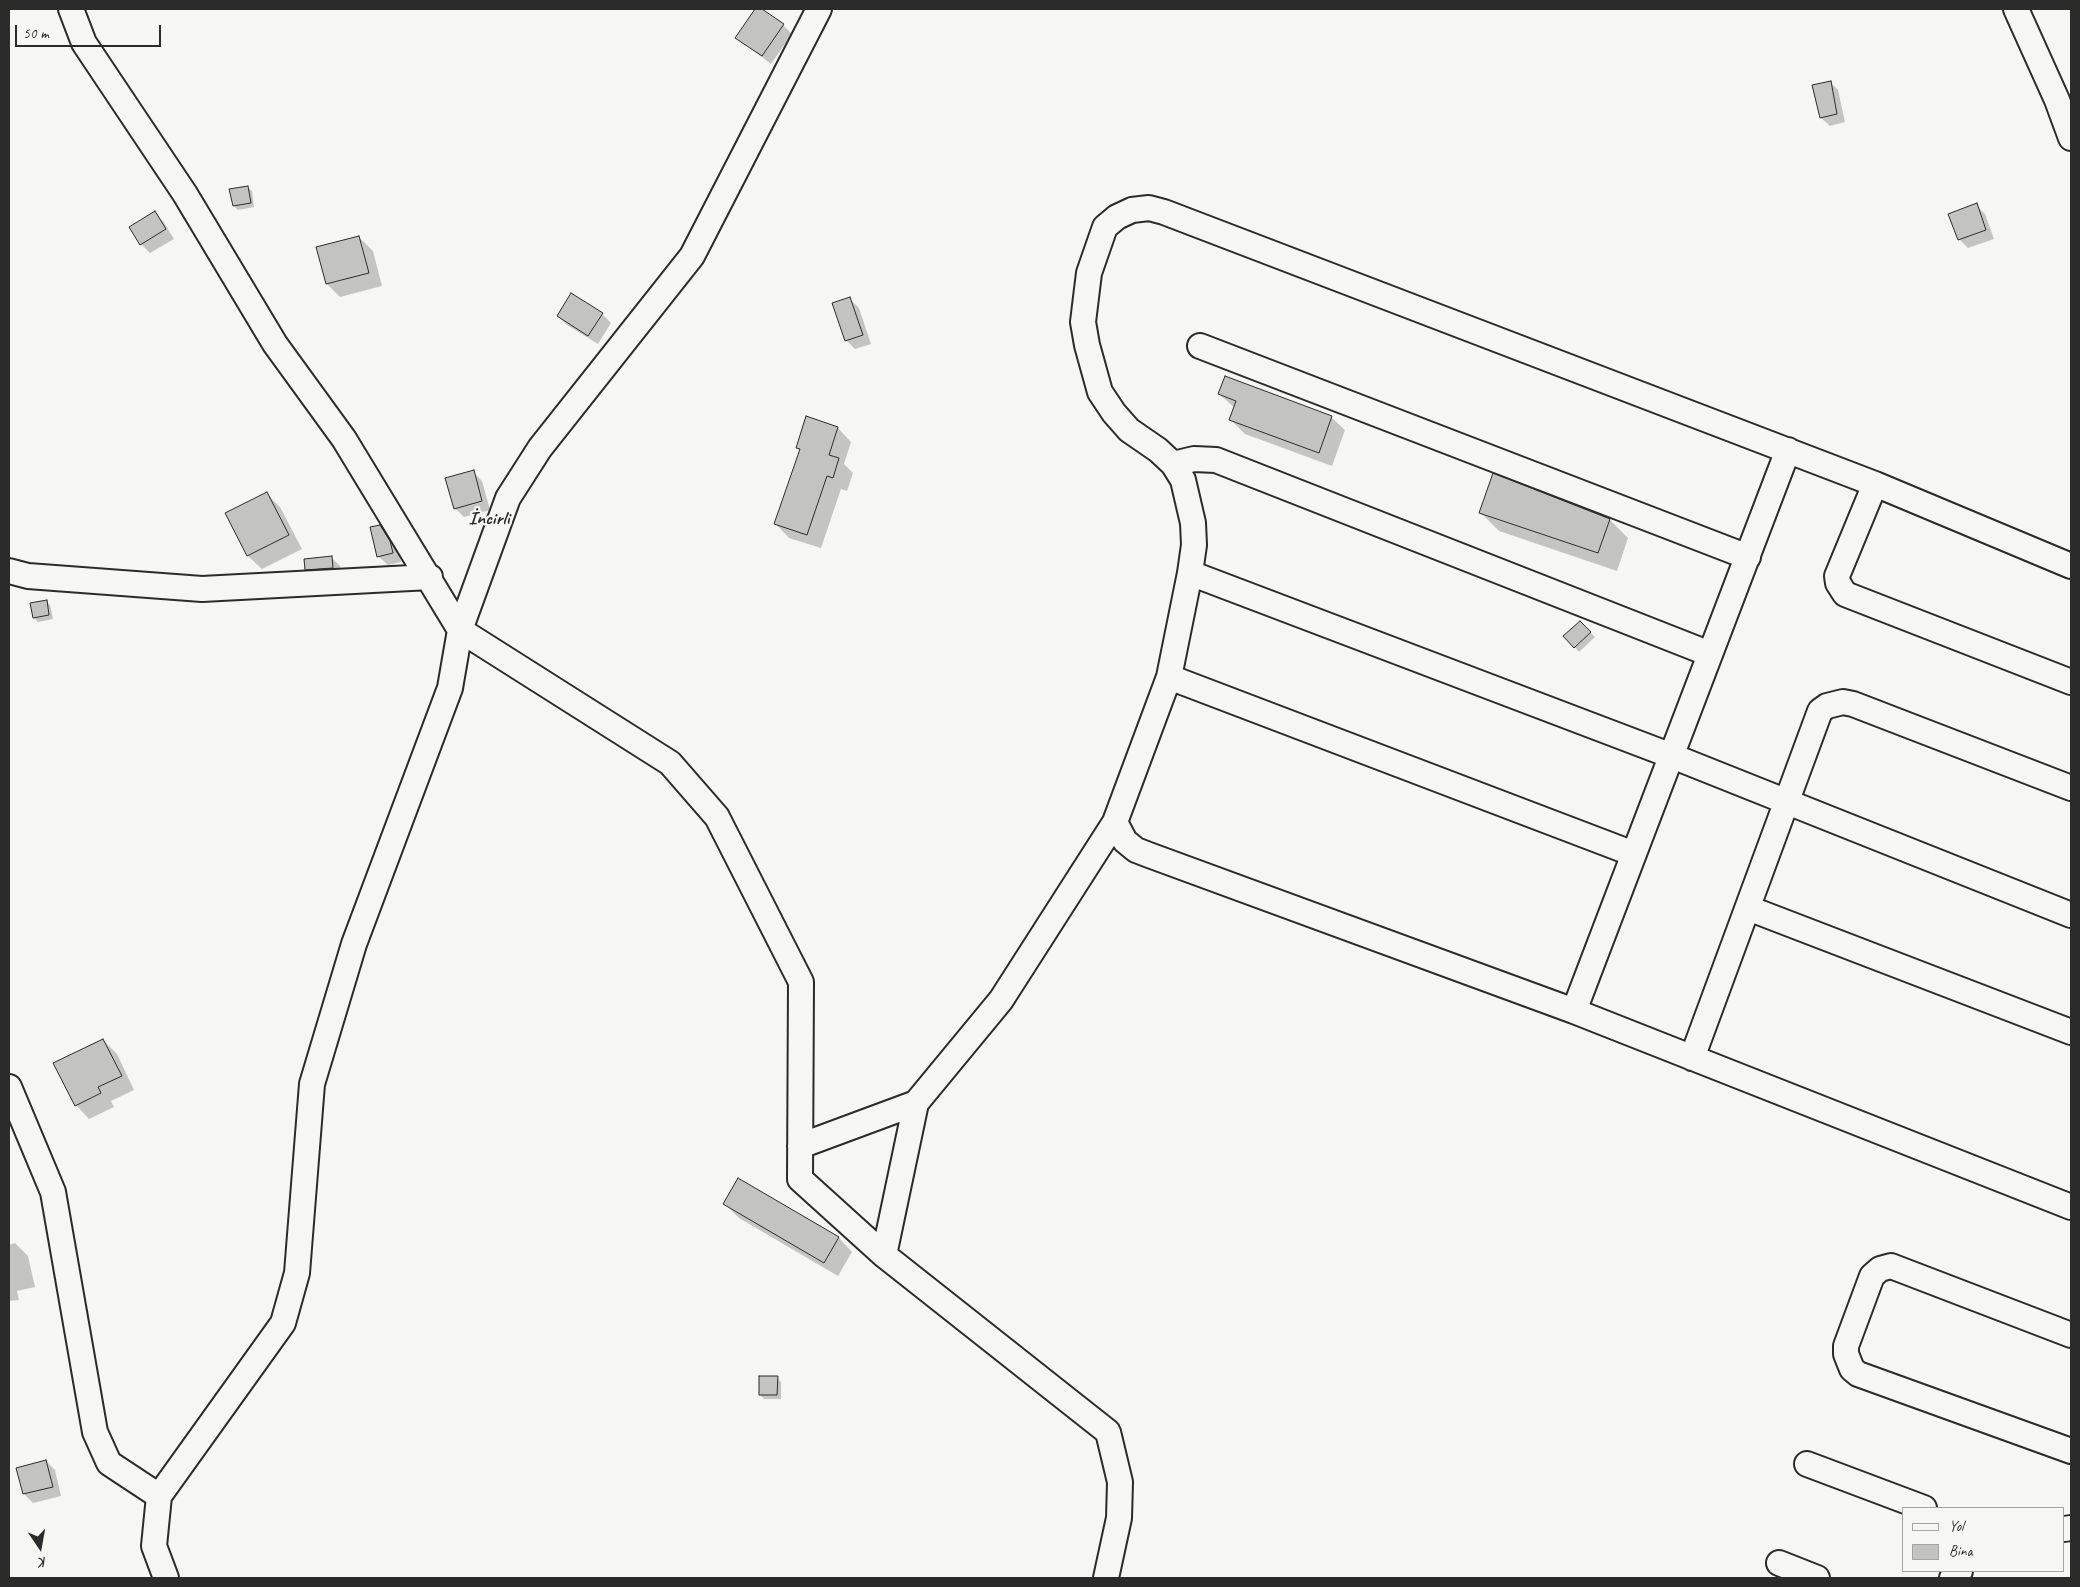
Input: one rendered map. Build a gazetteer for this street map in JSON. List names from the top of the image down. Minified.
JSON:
{"districts":["İncirli"],"legend":["Yol","Bina"],"scale_bar":"50 m","north":"bottom"}
